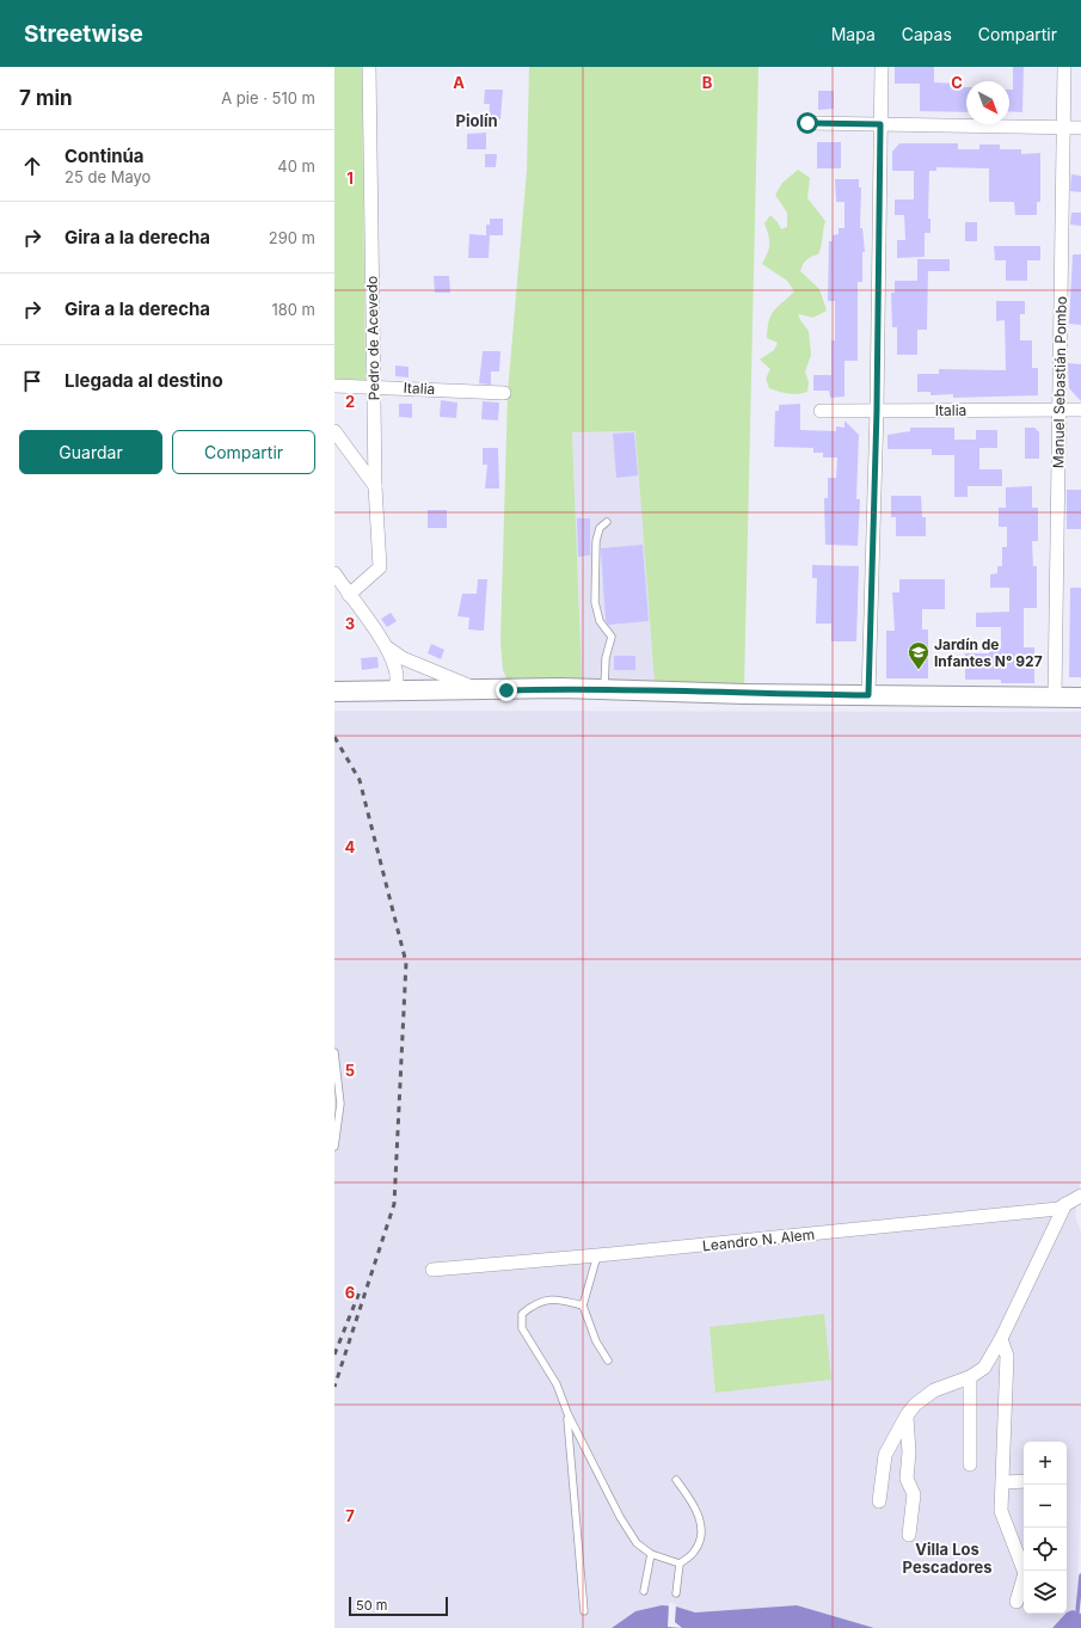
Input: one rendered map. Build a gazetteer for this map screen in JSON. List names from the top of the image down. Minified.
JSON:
{"streets":{"street":["Pedro de Acevedo","Manuel Sebastián Pombo","Italia","Leandro N. Alem"]},"crossings":[["Pedro de Acevedo","Italia"],["Manuel Sebastián Pombo","Italia"]],"districts":["Piolín","Villa Los Pescadores"],"places":{"school or university":["Jardín de Infantes N° 927"]},"scale_bar":"50 m","north":"bottom right","page":{"header":"Streetwise","nav":["Mapa","Capas","Compartir"],"heading":["7 min","A pie · 510 m"],"list":[["Continúa","25 de Mayo","40 m"],["Gira a la derecha","290 m"],["Gira a la derecha","180 m"],"Llegada al destino"],"buttons":["Guardar","Compartir"],"map_buttons":["+","−"],"scale":"50 m"},"grid":{"columns":["A","B","C"],"rows":["1","2","3","4","5","6","7"]}}
